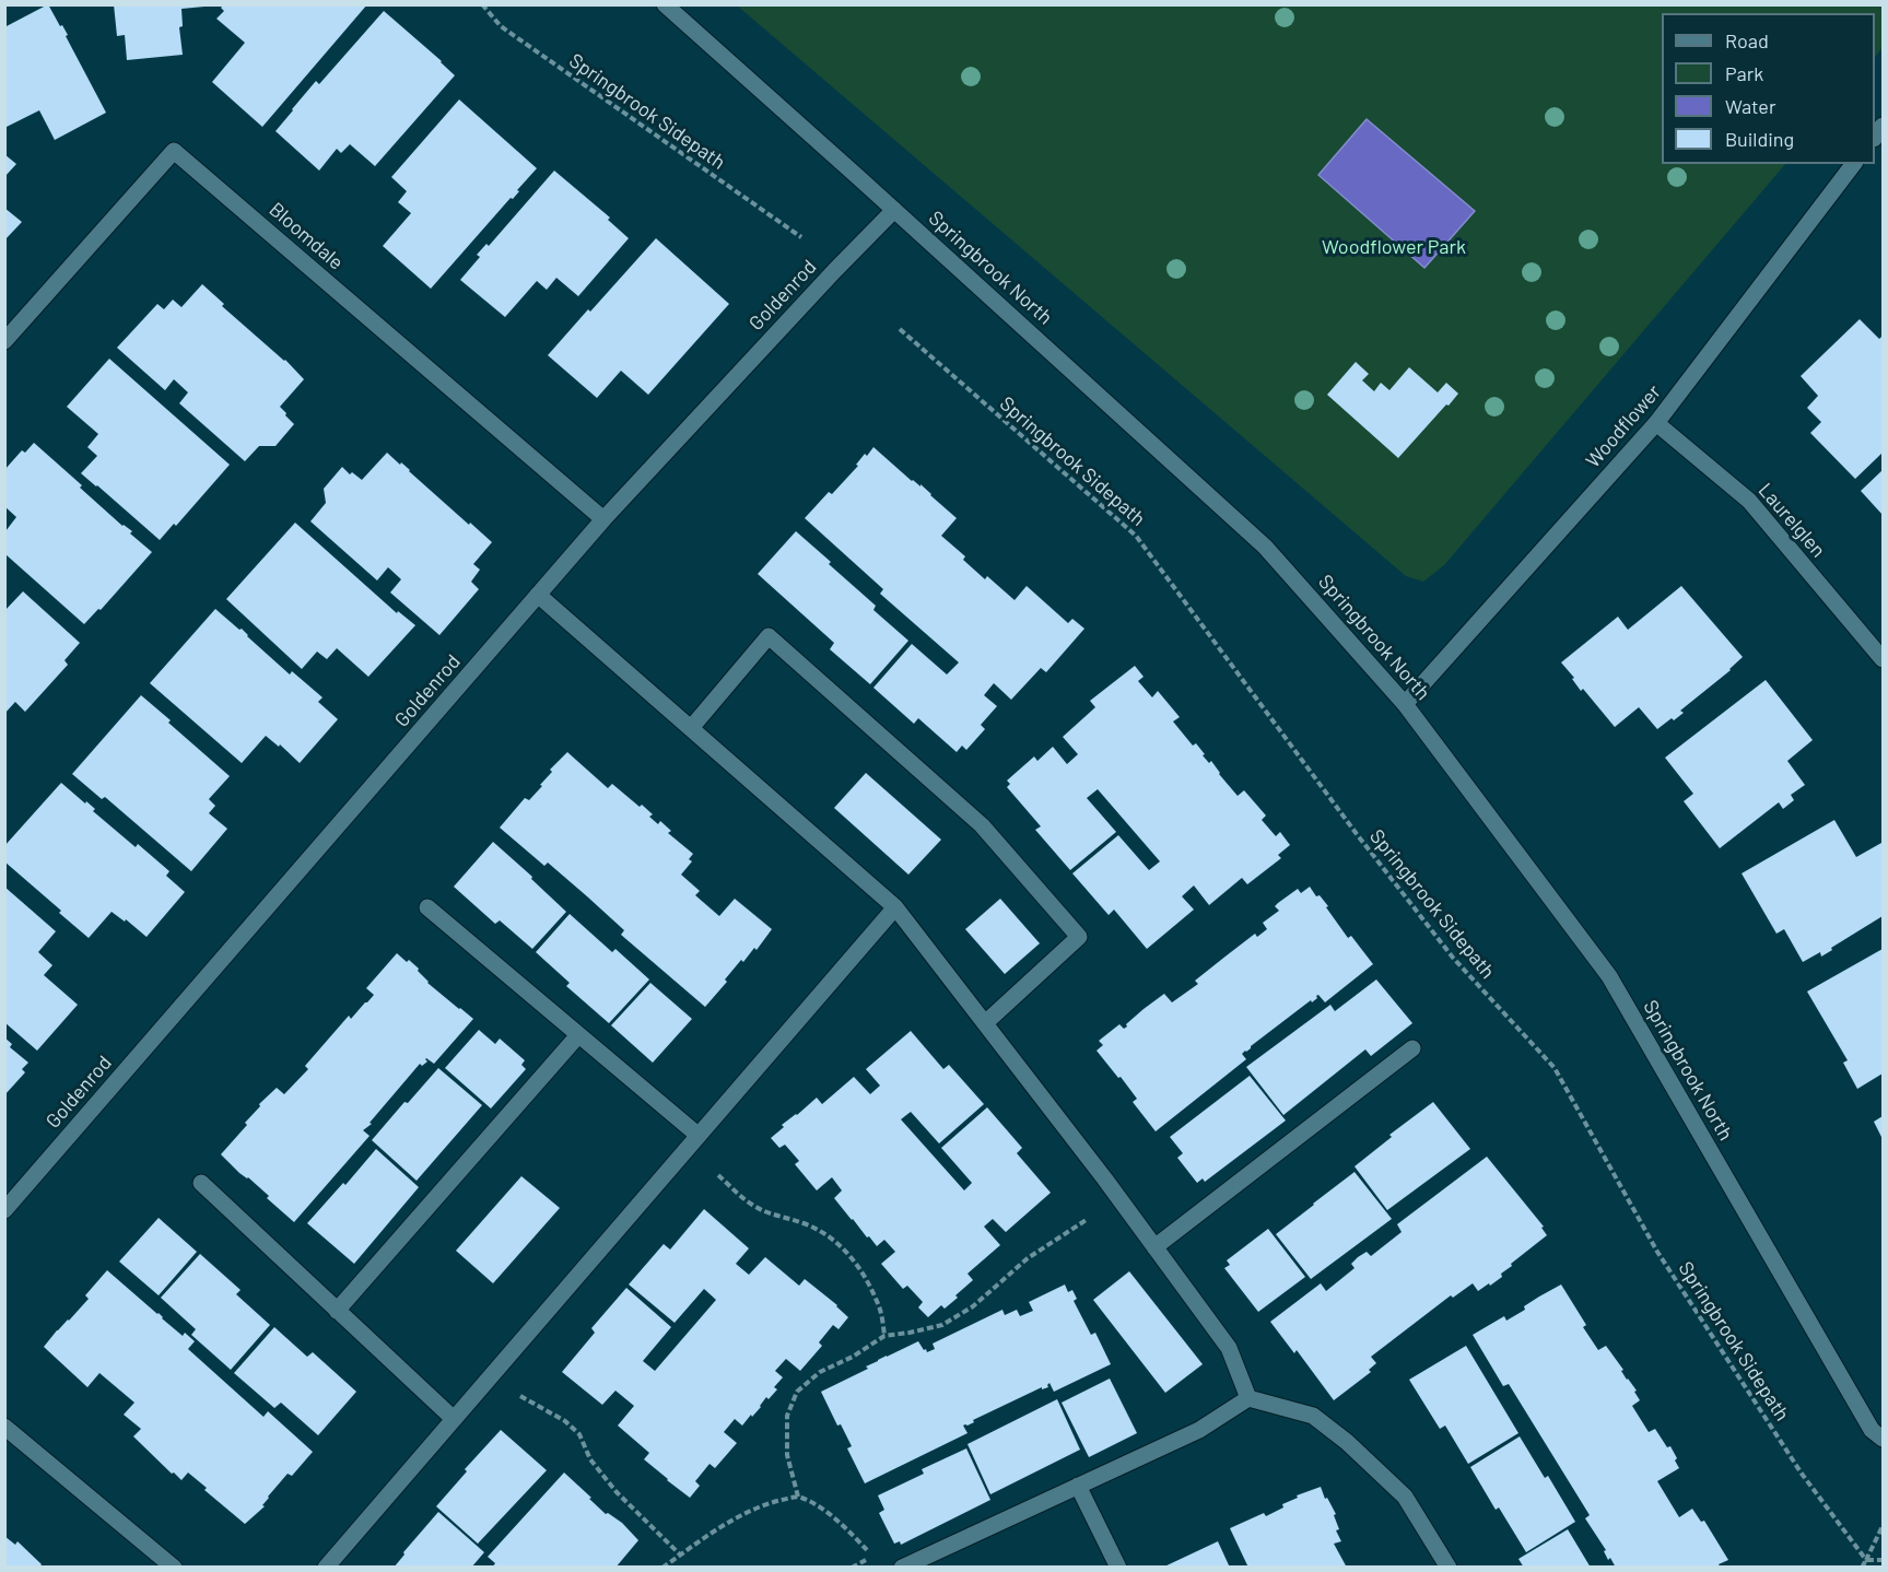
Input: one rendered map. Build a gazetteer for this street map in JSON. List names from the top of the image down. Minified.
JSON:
{"streets":{"street":["Bloomdale","Springbrook North","Goldenrod","Woodflower","Laurelglen"],"path":["Springbrook Sidepath"]},"crossings":[["Bloomdale","Goldenrod"],["Springbrook North","Goldenrod"],["Springbrook North","Woodflower"],["Woodflower","Laurelglen"]],"parks":["Woodflower Park"],"legend":["Road","Park","Water","Building"]}
